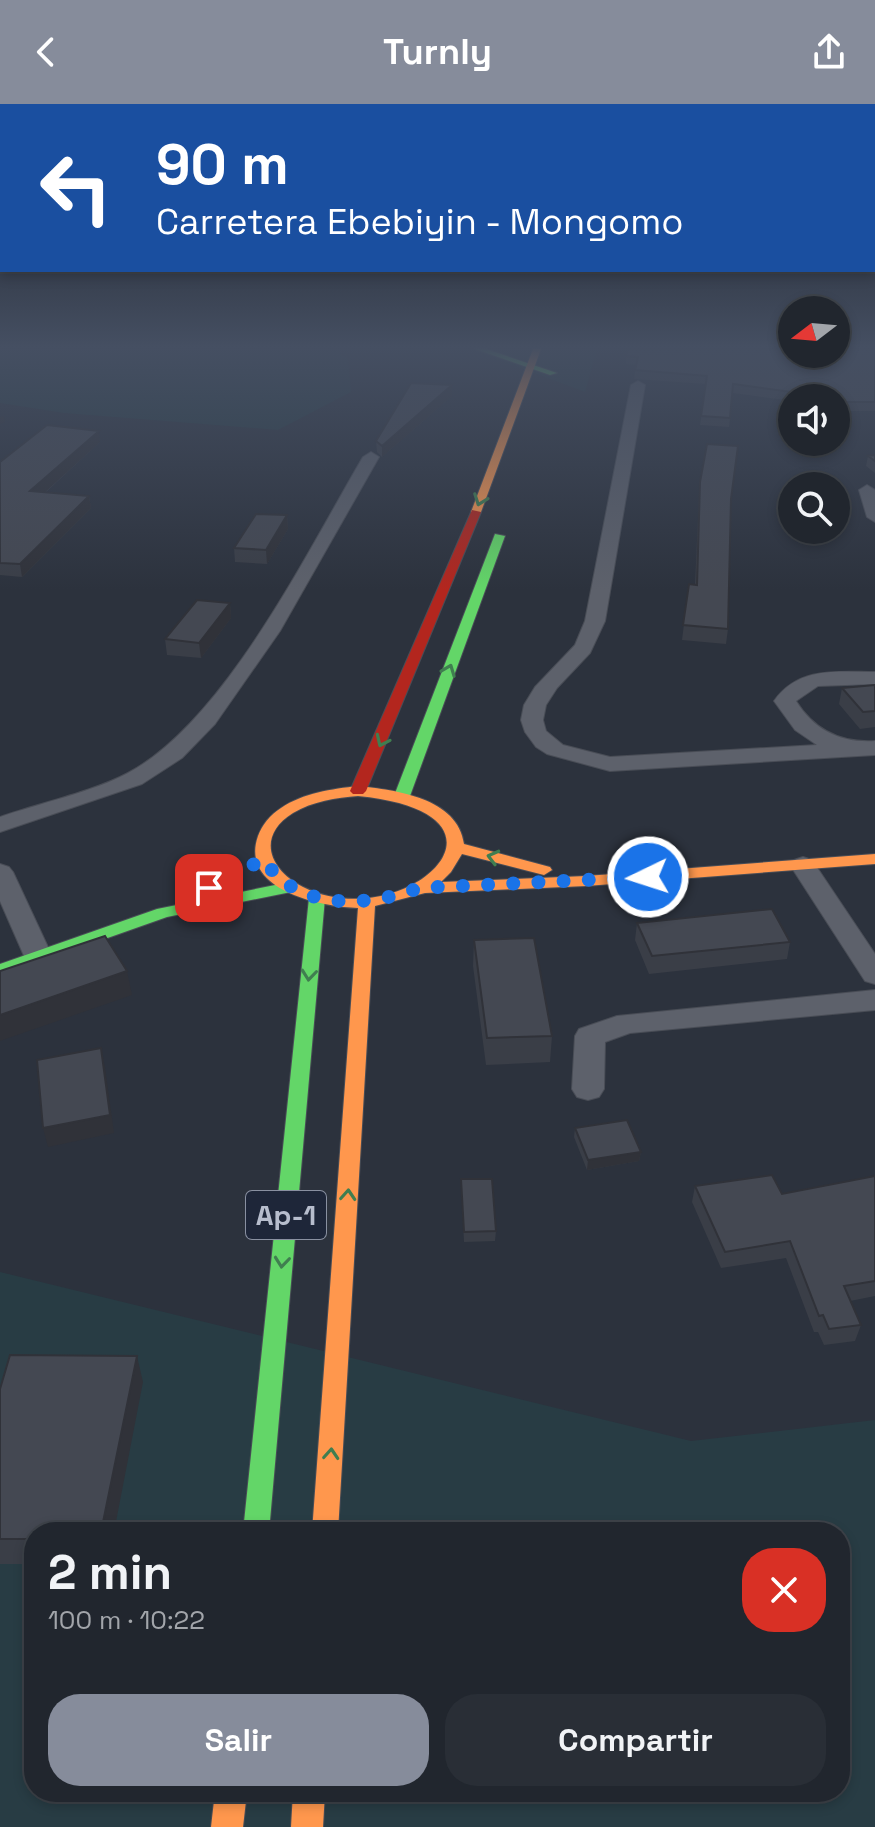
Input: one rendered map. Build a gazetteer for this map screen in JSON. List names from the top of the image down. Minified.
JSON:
{"streets":{"main road":["Ap-1"]},"north":"left","page":{"header":"Turnly","turn":["90 m","Carretera Ebebiyin - Mongomo"],"heading":["2 min","100 m · 10:22"],"buttons":["Salir","Compartir"]}}
